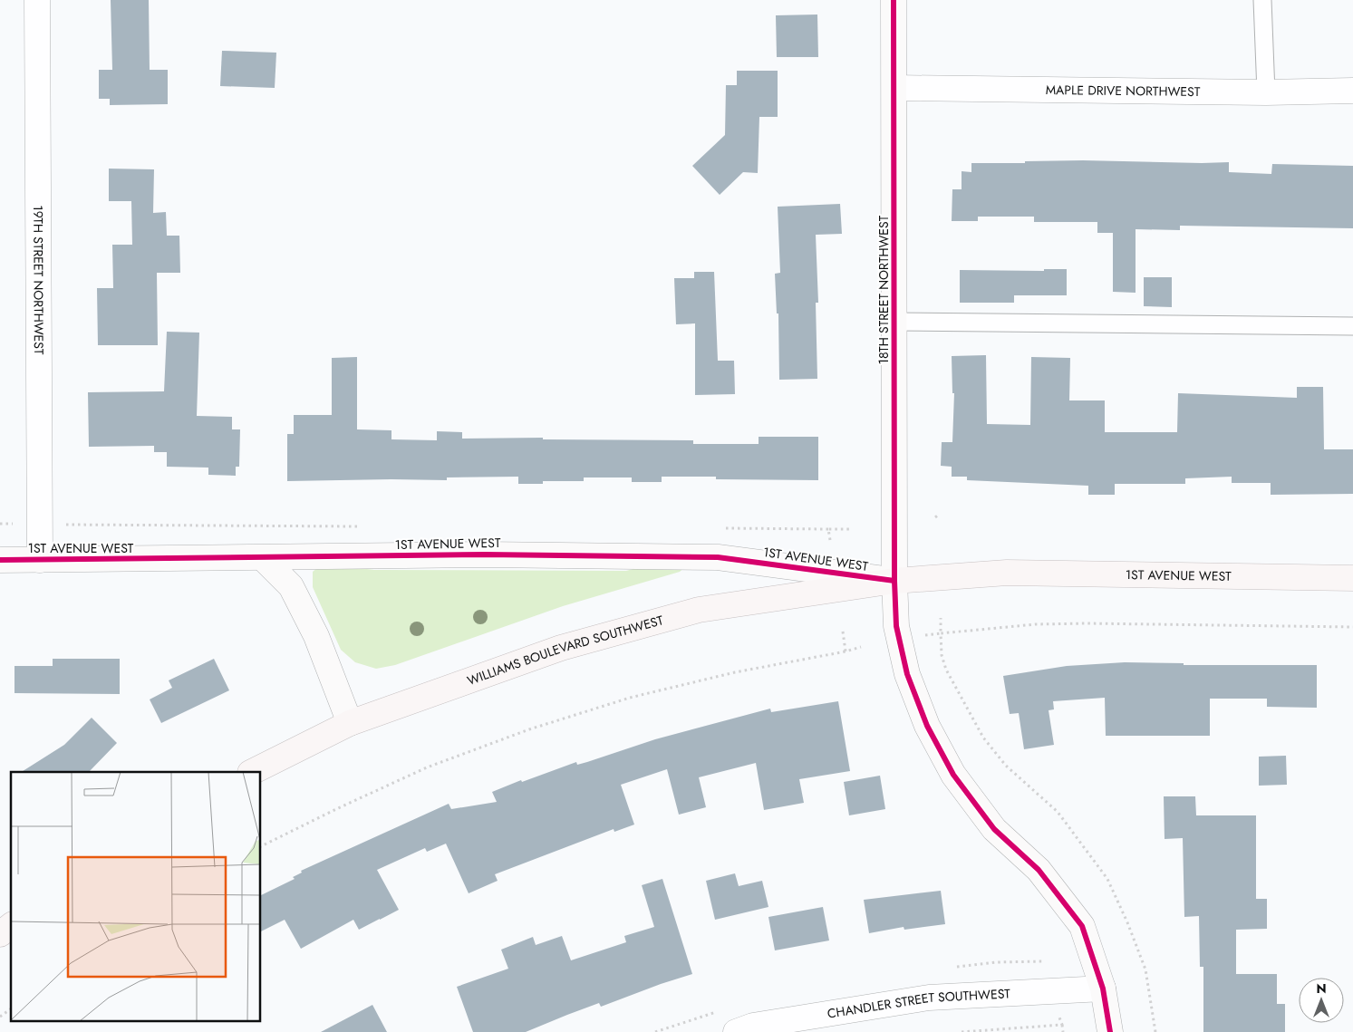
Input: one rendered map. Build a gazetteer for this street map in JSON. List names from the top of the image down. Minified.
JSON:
{"streets":{"main road":["1ST AVENUE WEST","WILLIAMS BOULEVARD SOUTHWEST"],"street":["MAPLE DRIVE NORTHWEST","19TH STREET NORTHWEST","18TH STREET NORTHWEST","CHANDLER STREET SOUTHWEST"]},"crossings":[["MAPLE DRIVE NORTHWEST","18TH STREET NORTHWEST"],["19TH STREET NORTHWEST","1ST AVENUE WEST"],["18TH STREET NORTHWEST","1ST AVENUE WEST"],["18TH STREET NORTHWEST","WILLIAMS BOULEVARD SOUTHWEST"],["18TH STREET NORTHWEST","CHANDLER STREET SOUTHWEST"],["1ST AVENUE WEST","WILLIAMS BOULEVARD SOUTHWEST"]],"north":"top"}
